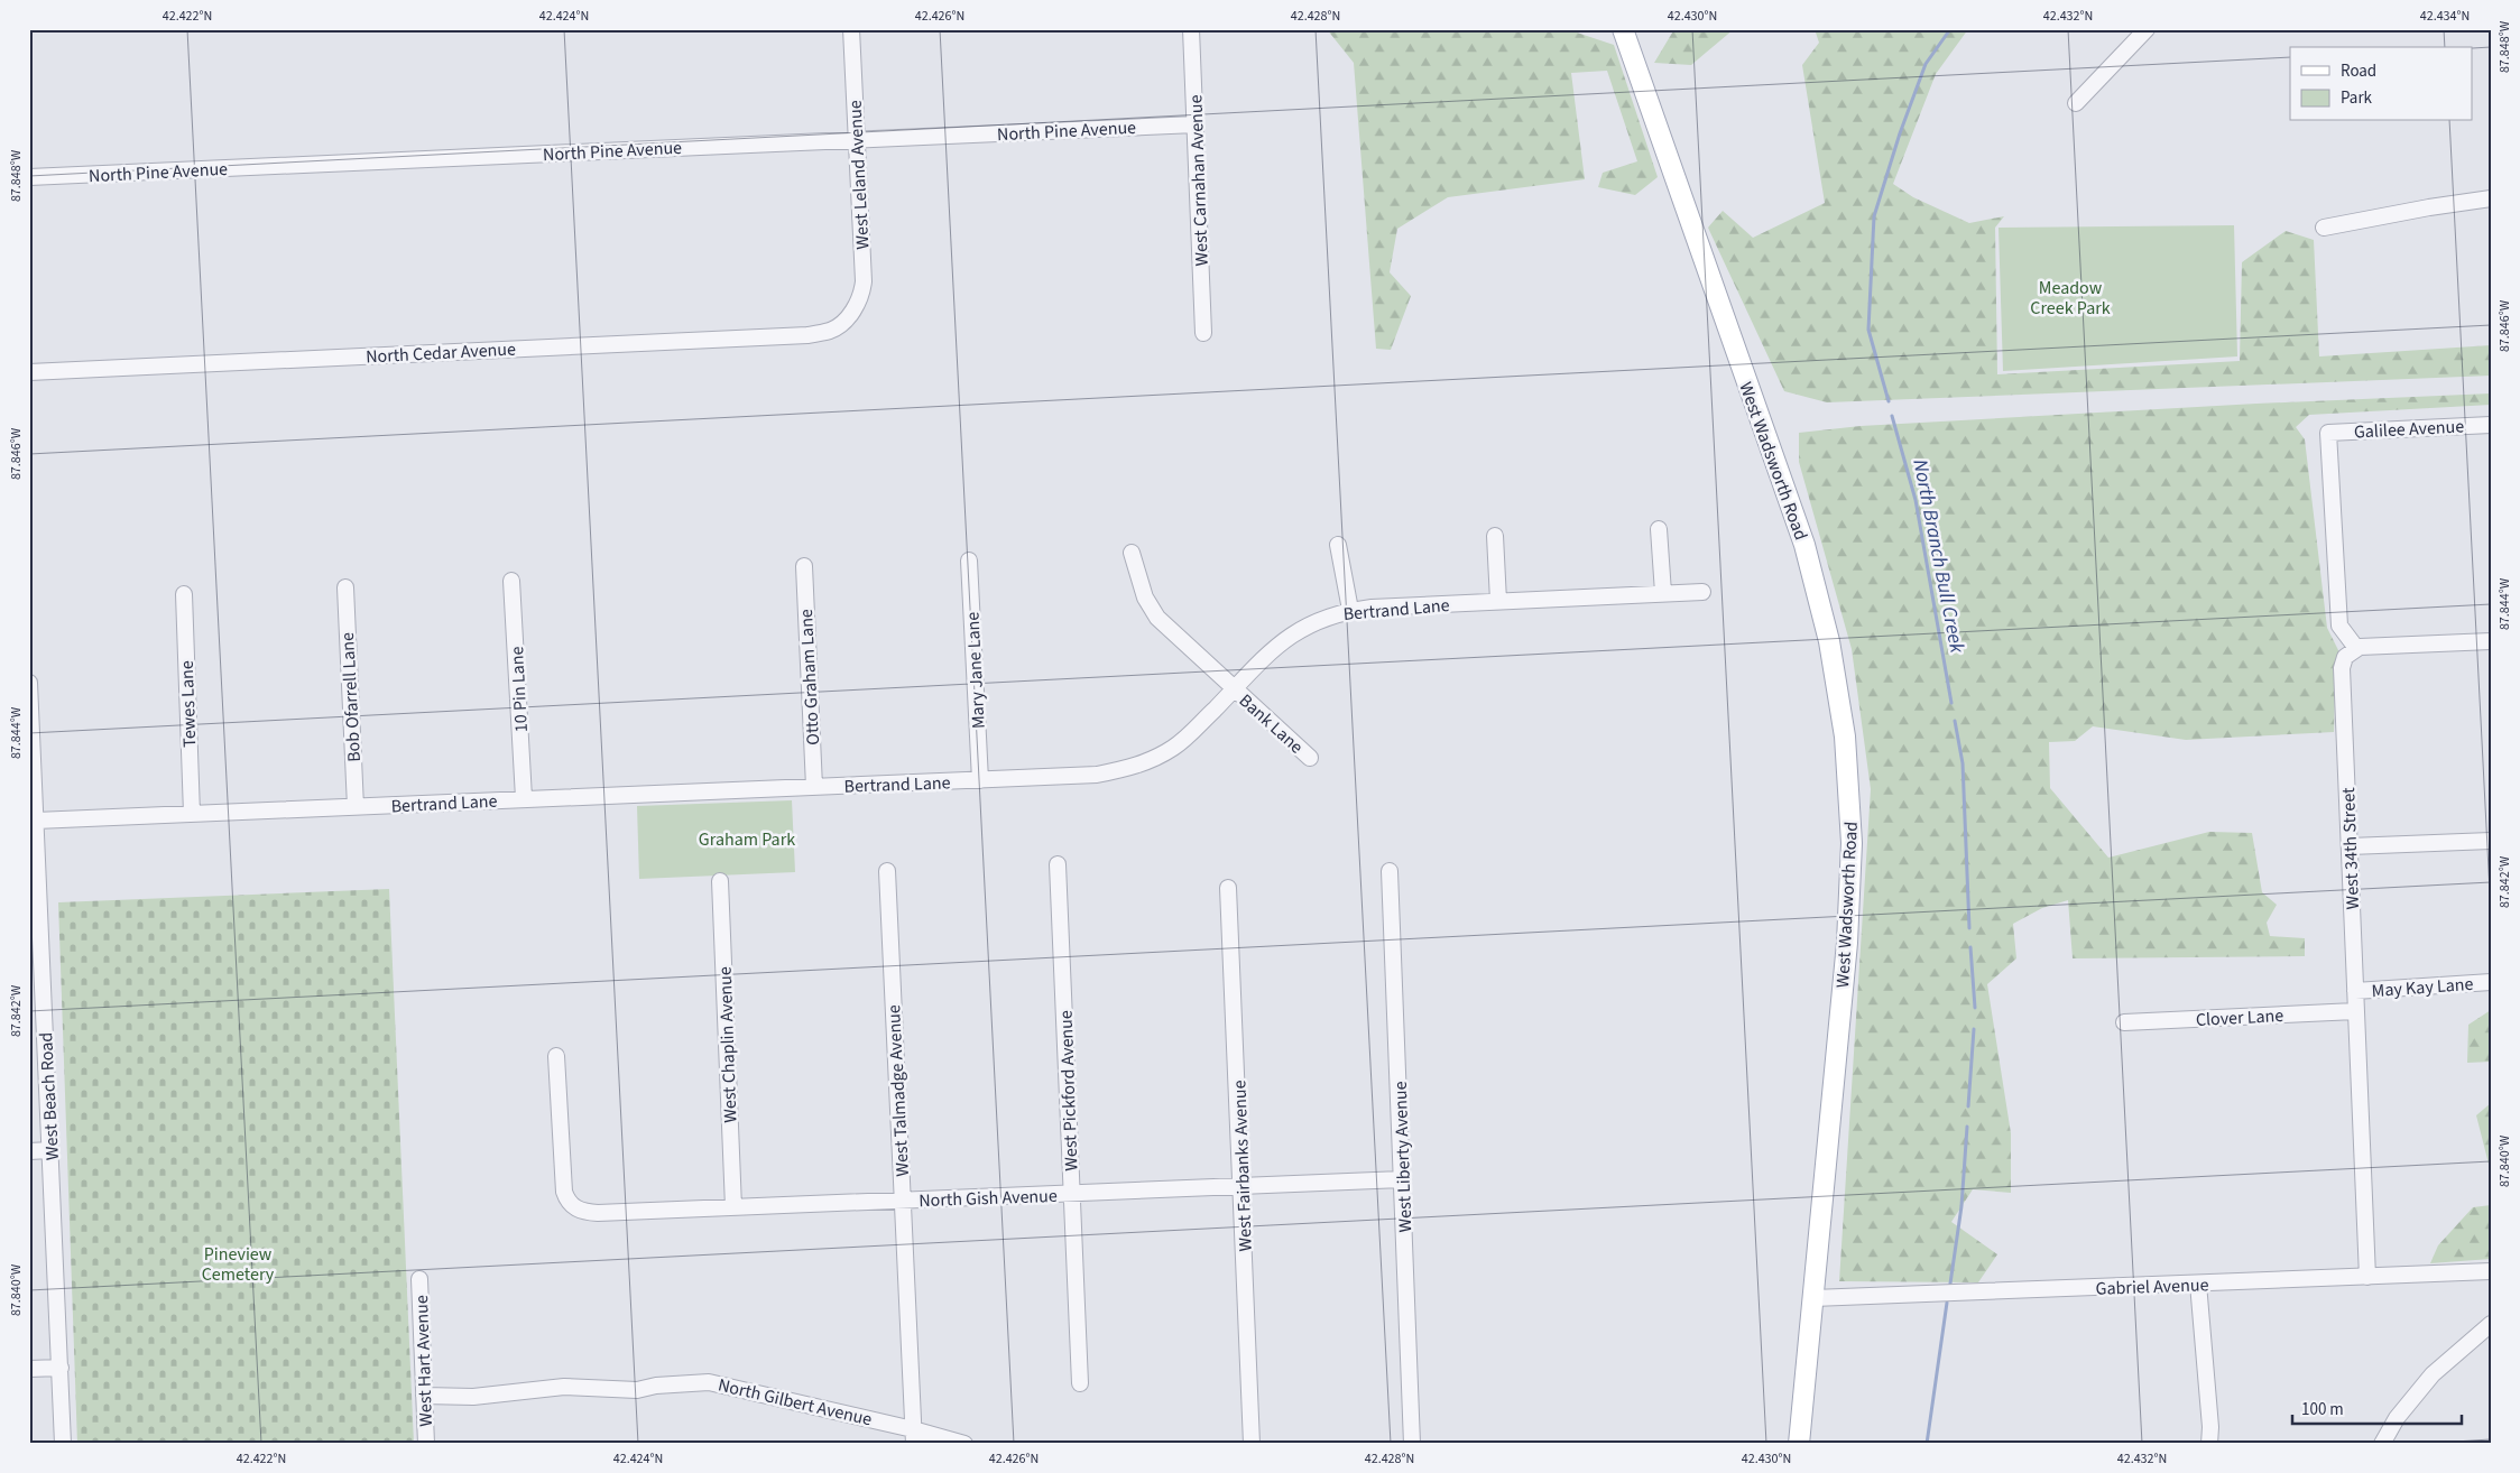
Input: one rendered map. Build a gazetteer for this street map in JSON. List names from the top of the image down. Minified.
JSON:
{"streets":{"main road":["West Wadsworth Road"],"street":["North Pine Avenue","West Leland Avenue","West Carnahan Avenue","North Cedar Avenue","Galilee Avenue","Bertrand Lane","Mary Jane Lane","Otto Graham Lane","10 Pin Lane","Bob Ofarrell Lane","Tewes Lane","Bank Lane","West 34th Street","May Kay Lane","Clover Lane","West Chaplin Avenue","West Talmadge Avenue","West Pickford Avenue","West Beach Road","West Liberty Avenue","West Fairbanks Avenue","North Gish Avenue","Gabriel Avenue","West Hart Avenue","North Gilbert Avenue"]},"crossings":[["North Pine Avenue","West Leland Avenue"],["North Pine Avenue","West Carnahan Avenue"],["West Leland Avenue","North Cedar Avenue"],["Galilee Avenue","West 34th Street"],["West Wadsworth Road","Gabriel Avenue"],["Bertrand Lane","Mary Jane Lane"],["Bertrand Lane","Otto Graham Lane"],["Bertrand Lane","10 Pin Lane"],["Bertrand Lane","Bob Ofarrell Lane"],["Bertrand Lane","Tewes Lane"],["Bertrand Lane","Bank Lane"],["Bertrand Lane","West Beach Road"],["West 34th Street","May Kay Lane"],["West 34th Street","Clover Lane"],["West 34th Street","Gabriel Avenue"],["West Chaplin Avenue","North Gish Avenue"],["West Talmadge Avenue","North Gish Avenue"],["West Talmadge Avenue","North Gilbert Avenue"],["West Pickford Avenue","North Gish Avenue"],["West Liberty Avenue","North Gish Avenue"],["West Fairbanks Avenue","North Gish Avenue"],["West Hart Avenue","North Gilbert Avenue"]],"water":["North Branch Bull Creek"],"parks":["Meadow Creek Park","Graham Park","Pineview Cemetery"],"legend":["Road","Park"],"scale_bar":"100 m","coordinates":["42.422°N","42.424°N","42.426°N","42.428°N","42.430°N","42.432°N","42.434°N","87.848°W","87.846°W","87.844°W","87.842°W","87.840°W"]}
